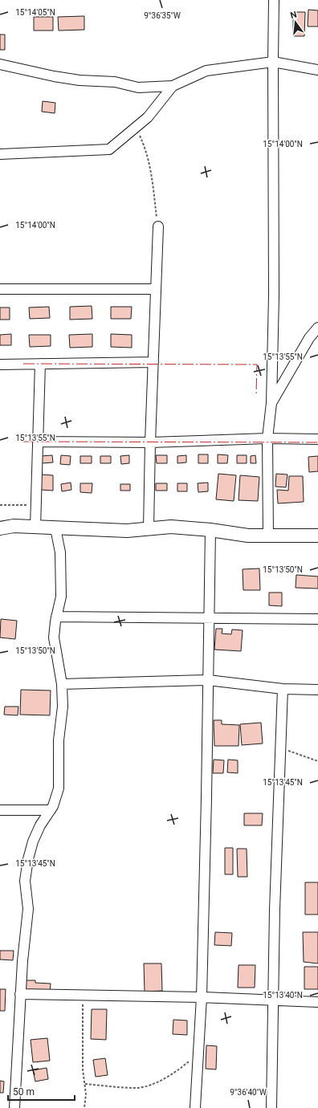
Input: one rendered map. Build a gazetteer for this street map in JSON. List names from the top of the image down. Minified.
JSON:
{"scale_bar":"50 m","north":"top","coordinates":["15°14'05\"N","9°36'35\"W","15°14'00\"N","15°13'55\"N","15°13'50\"N","15°13'45\"N","15°13'40\"N","9°36'40\"W"]}
